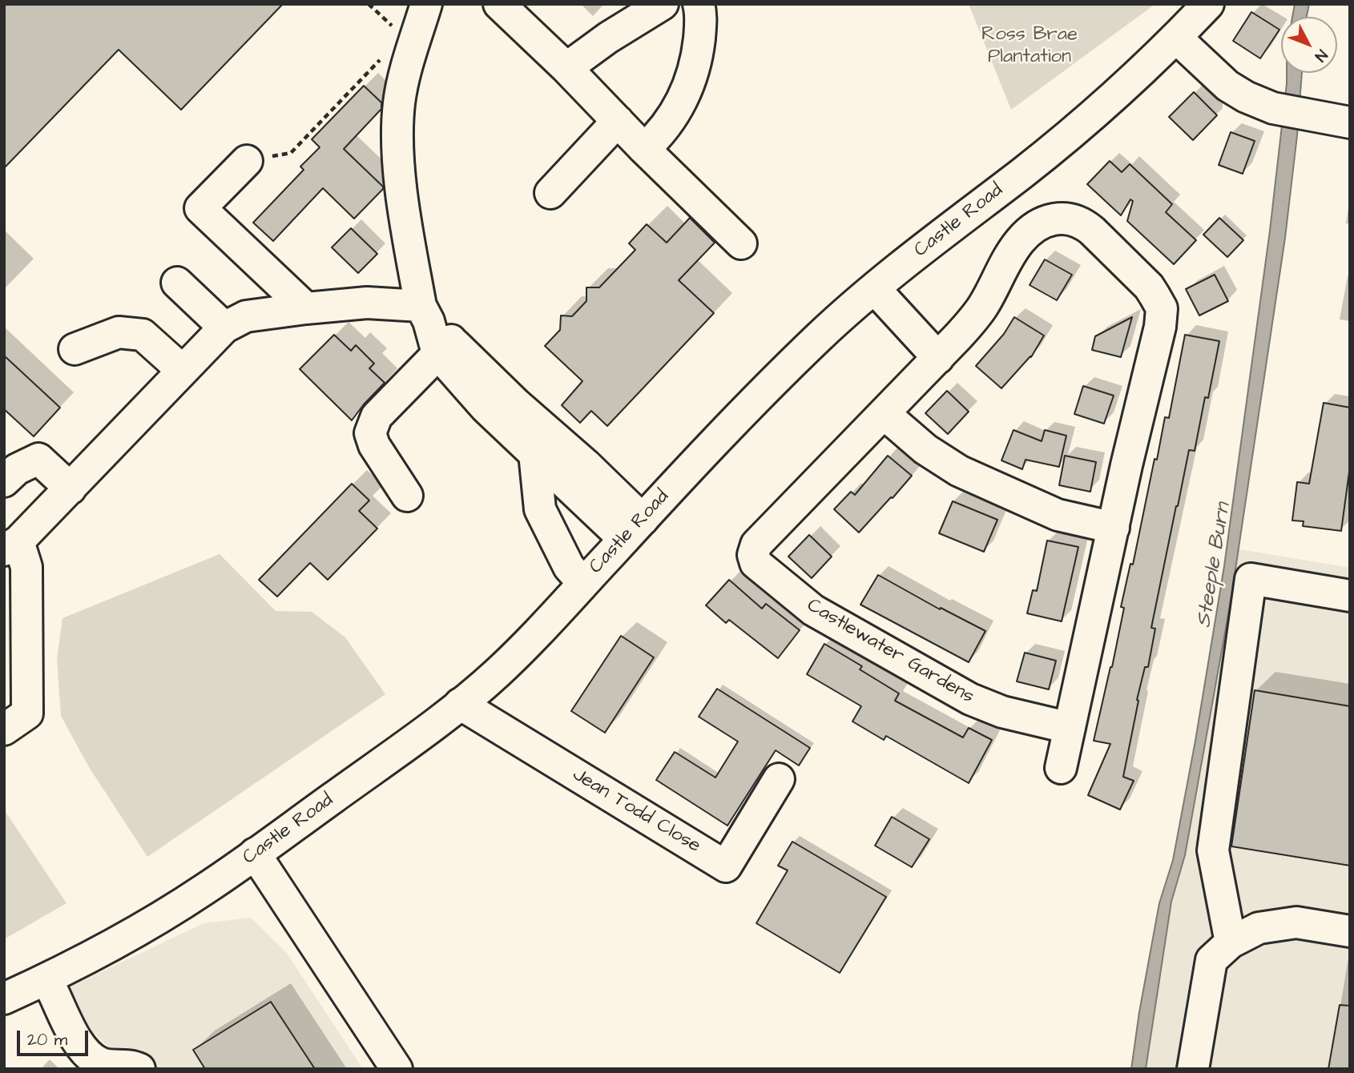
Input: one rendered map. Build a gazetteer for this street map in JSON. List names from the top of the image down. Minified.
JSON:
{"streets":{"street":["Castle Road","Castlewater Gardens","Jean Todd Close"]},"crossings":[["Castle Road","Jean Todd Close"]],"water":["Steeple Burn"],"parks":["Ross Brae Plantation"],"scale_bar":"20 m","north":"bottom right"}
